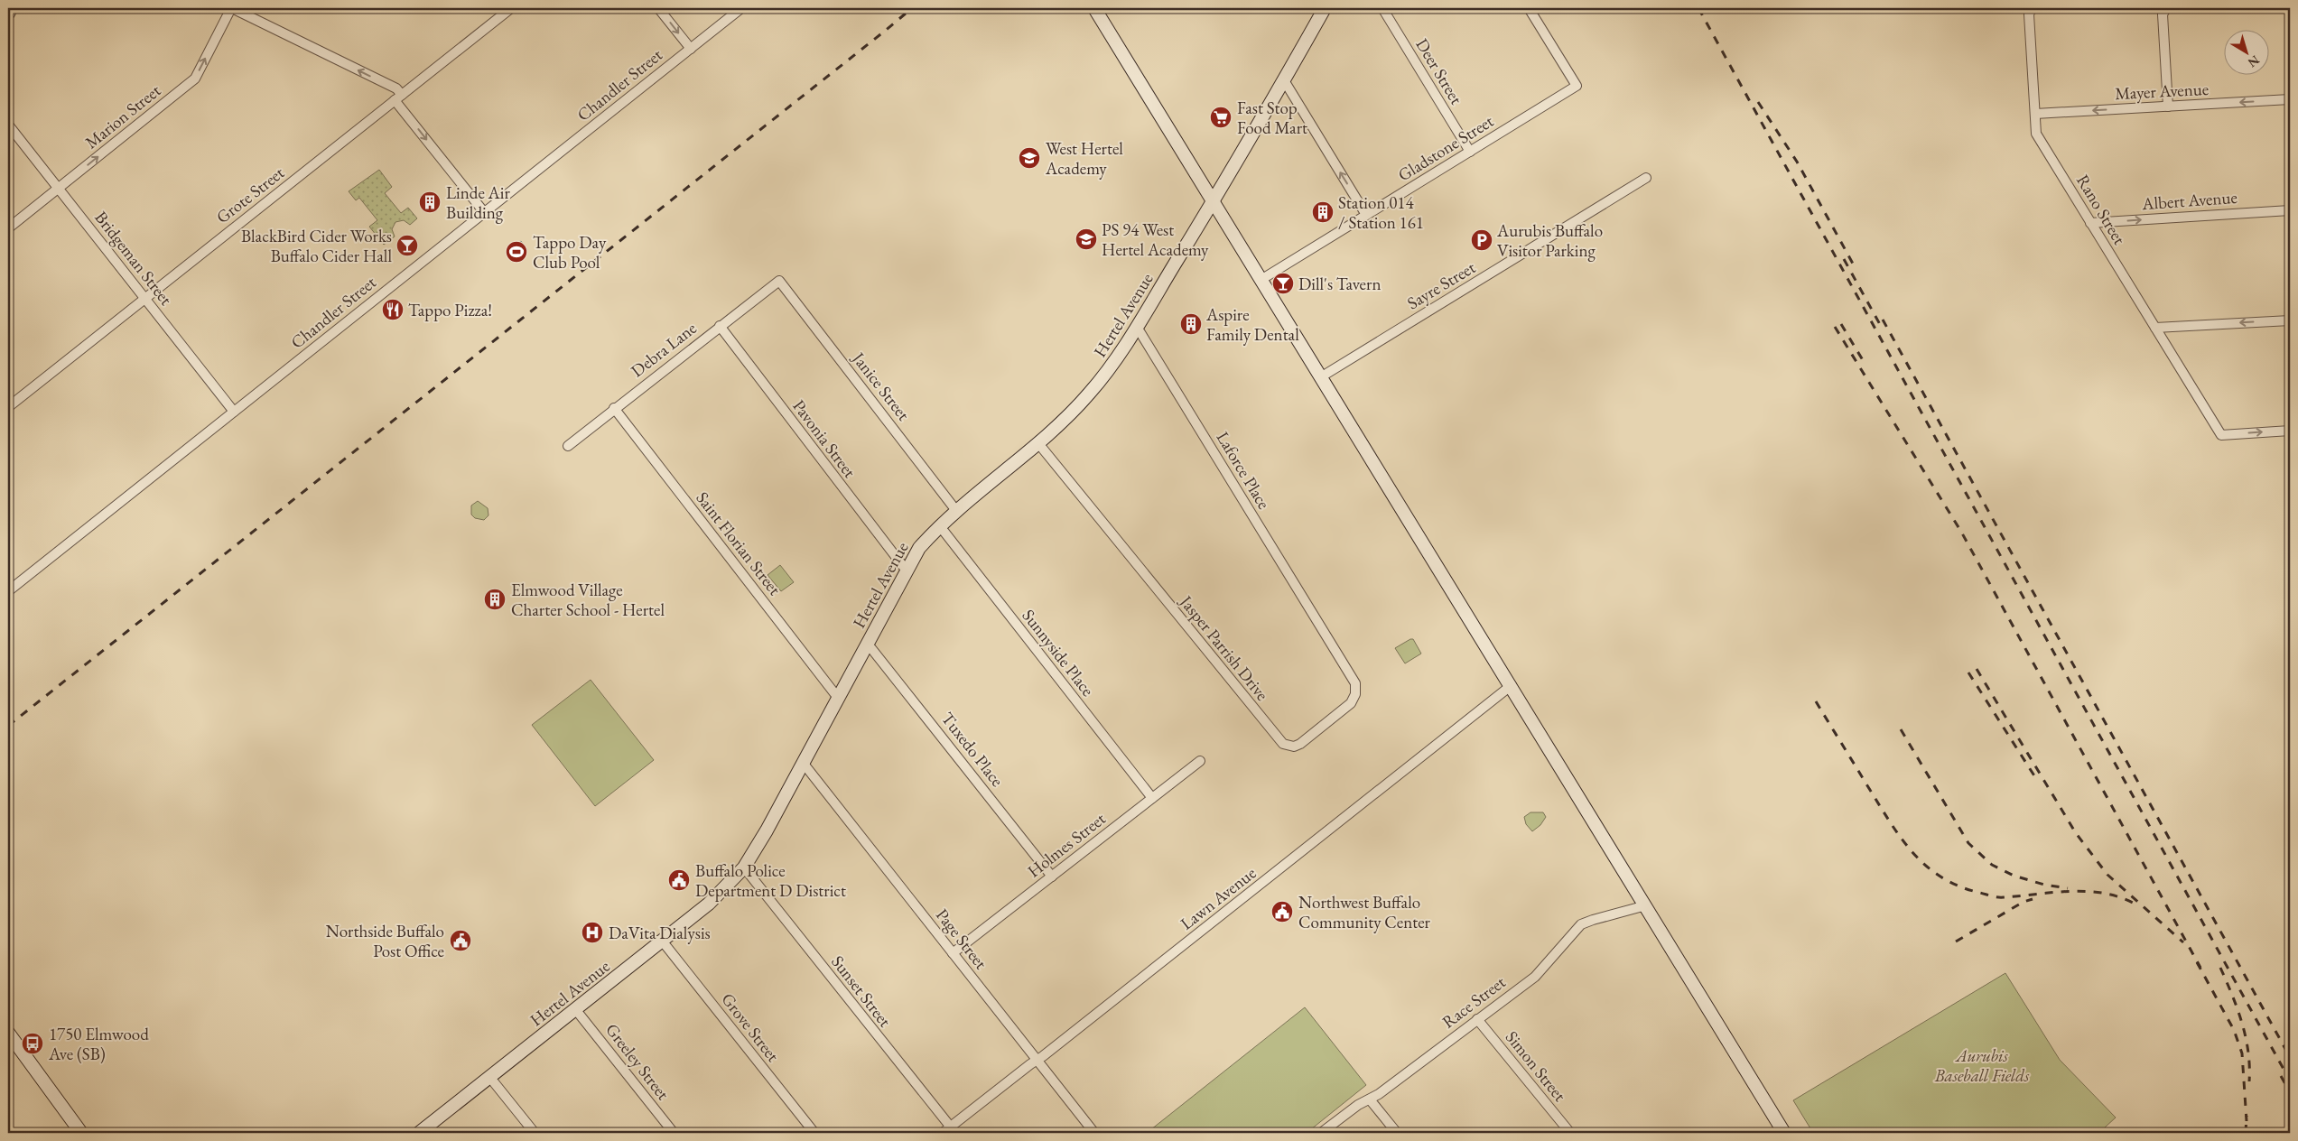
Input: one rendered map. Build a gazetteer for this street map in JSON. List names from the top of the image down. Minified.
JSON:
{"streets":{"street":["Deer Street","Chandler Street","Mayer Avenue","Marion Street","Gladstone Street","Grote Street","Albert Avenue","Rano Street","Bridgeman Street","Sayre Street","Hertel Avenue","Debra Lane","Janice Street","Pavonia Street","Laforce Place","Saint Florian Street","Jasper Parrish Drive","Sunnyside Place","Tuxedo Place","Holmes Street","Lawn Avenue","Page Street","Sunset Street","Race Street","Grove Street","Greeley Street","Simon Street"]},"crossings":[["Deer Street","Gladstone Street"],["Chandler Street","Bridgeman Street"],["Mayer Avenue","Rano Street"],["Marion Street","Bridgeman Street"],["Grote Street","Bridgeman Street"],["Albert Avenue","Rano Street"],["Hertel Avenue","Janice Street"],["Hertel Avenue","Pavonia Street"],["Hertel Avenue","Laforce Place"],["Hertel Avenue","Saint Florian Street"],["Hertel Avenue","Jasper Parrish Drive"],["Hertel Avenue","Sunnyside Place"],["Hertel Avenue","Tuxedo Place"],["Hertel Avenue","Page Street"],["Hertel Avenue","Sunset Street"],["Hertel Avenue","Grove Street"],["Hertel Avenue","Greeley Street"],["Debra Lane","Janice Street"],["Debra Lane","Pavonia Street"],["Debra Lane","Saint Florian Street"],["Laforce Place","Jasper Parrish Drive"],["Sunnyside Place","Holmes Street"],["Tuxedo Place","Holmes Street"],["Holmes Street","Page Street"],["Lawn Avenue","Page Street"],["Lawn Avenue","Sunset Street"],["Race Street","Simon Street"]],"one_way":["Mayer Avenue","Marion Street","Albert Avenue"],"parks":["Aurubis Baseball Fields"],"places":{"supermarket":["Fast Stop Food Mart"],"school or university":["West Hertel Academy","PS 94 West Hertel Academy"],"building":["Linde Air Building","Station 014 / Station 161","Aspire Family Dental","Elmwood Village Charter School - Hertel"],"parking":["Aurubis Buffalo Visitor Parking"],"bar":["BlackBird Cider Works Buffalo Cider Hall","Dill's Tavern"],"sports":["Tappo Day Club Pool"],"restaurant":["Tappo Pizza!"],"public building":["Buffalo Police Department D District","Northwest Buffalo Community Center","Northside Buffalo Post Office"],"hospital":["DaVita Dialysis"],"bus stop":["1750 Elmwood Ave (SB)"]},"north":"bottom right"}
